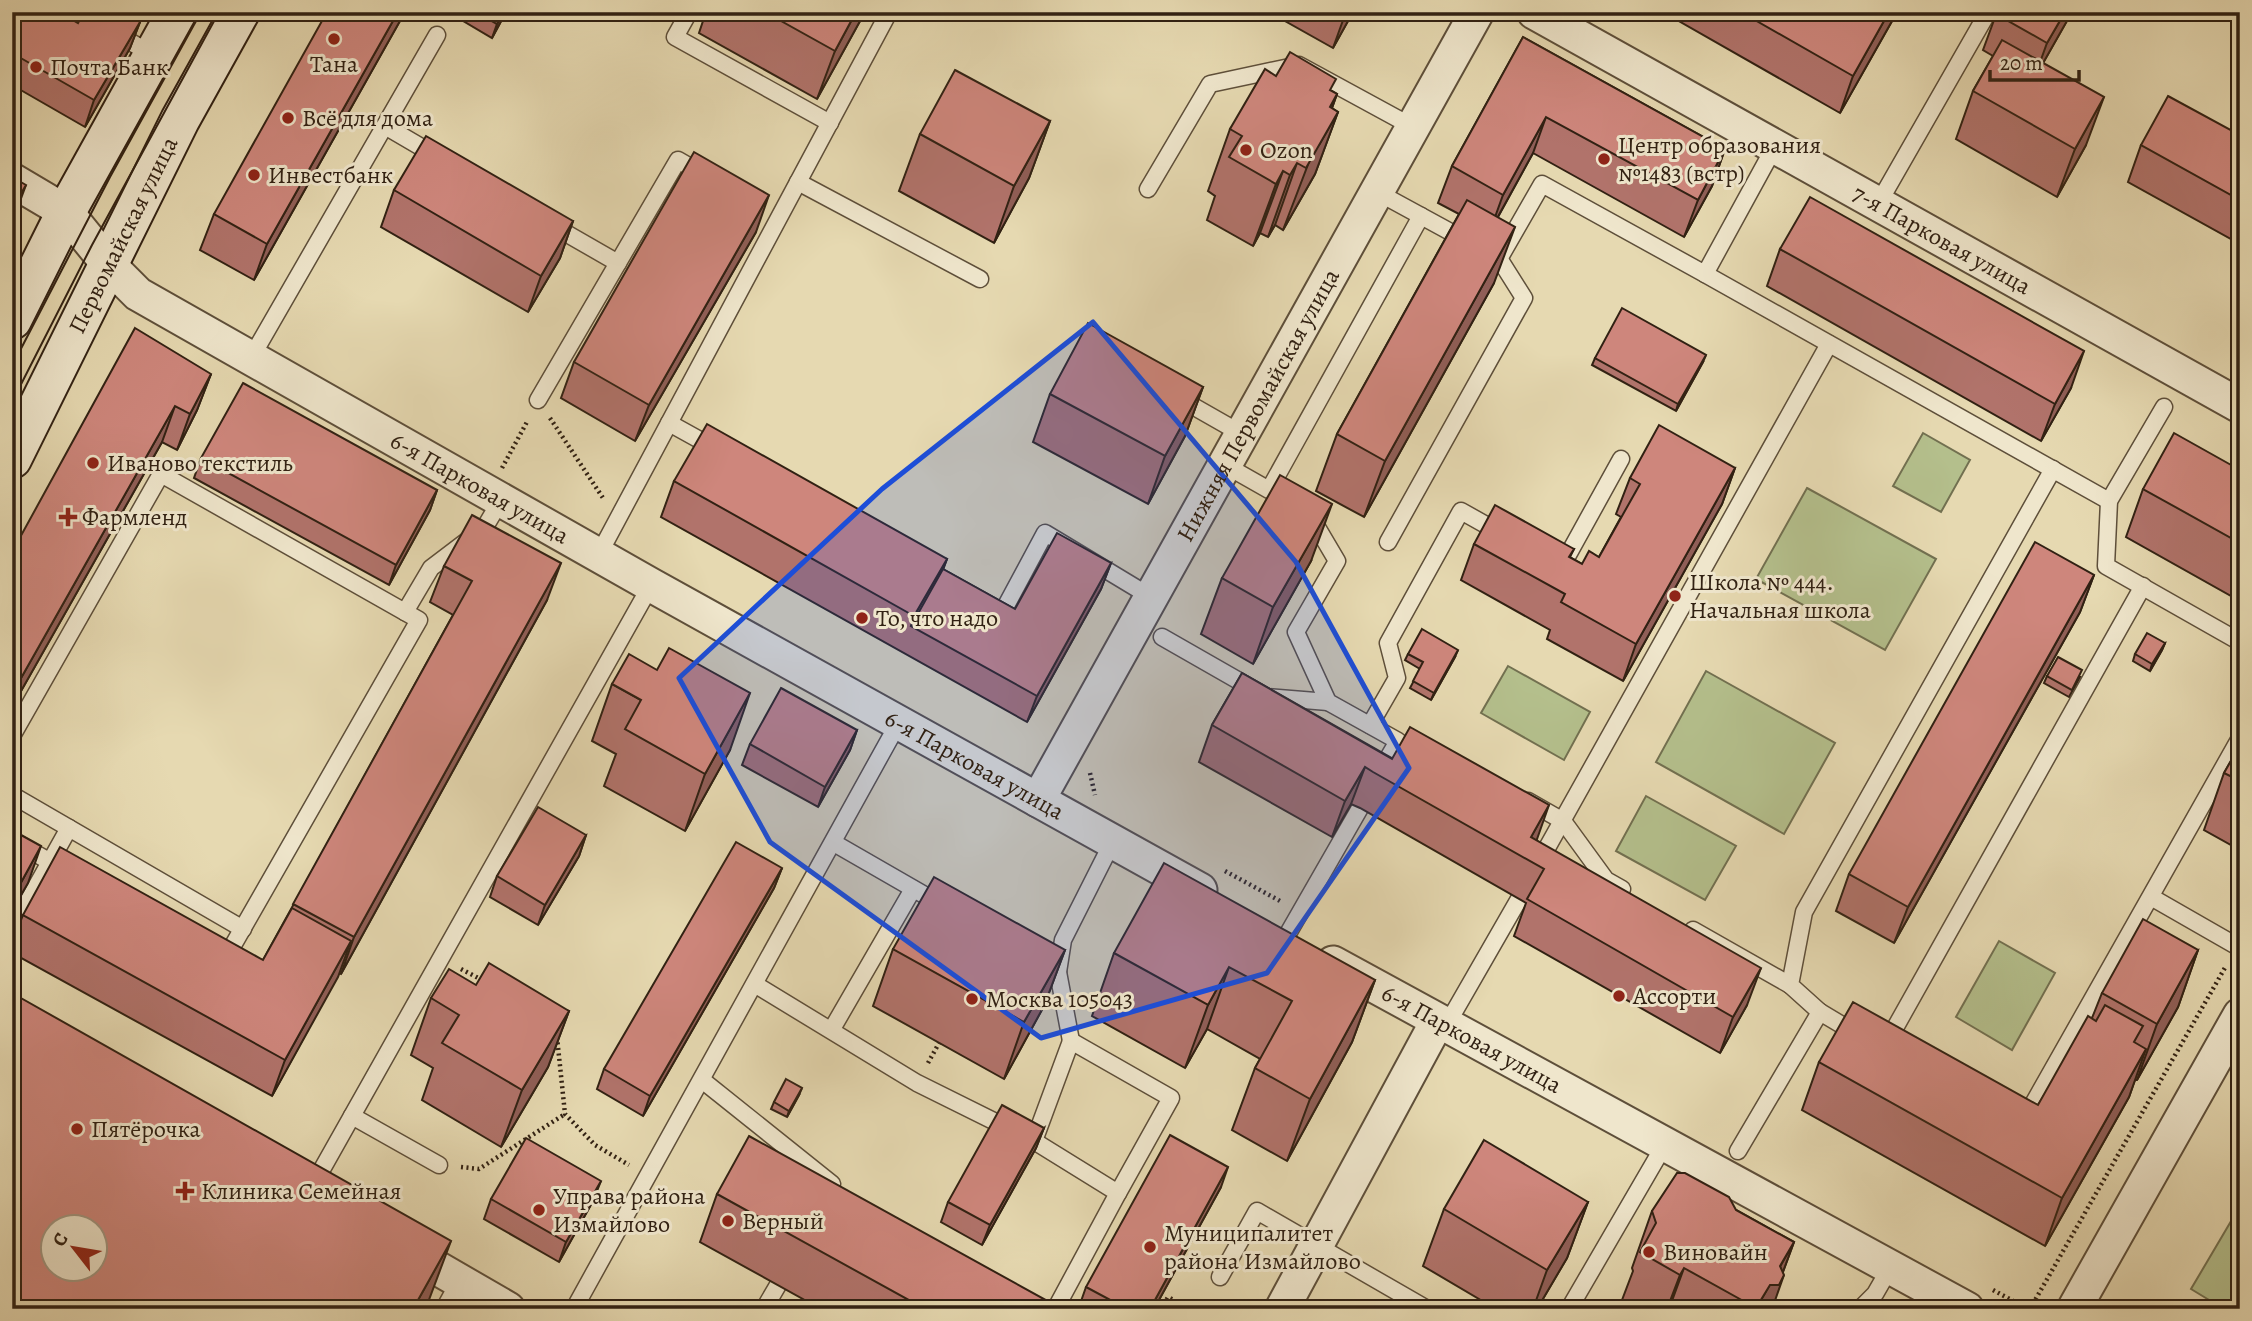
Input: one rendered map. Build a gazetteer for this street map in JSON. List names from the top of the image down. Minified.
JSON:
{"streets":{"main road":["Первомайская улица"],"street":["7-я Парковая улица","Нижняя Первомайская улица","6-я Парковая улица"]},"crossings":[["Первомайская улица","6-я Парковая улица"],["Нижняя Первомайская улица","6-я Парковая улица"]],"places":{"other":["Тана","Почта Банк","Всё для дома","Ozon","Центр образования №1483 (встр)","Инвестбанк","Иваново текстиль","Школа № 444. Начальная школа","То, что надо","Ассорти","Москва 105043","Пятёрочка","Управа района Измайлово","Верный","Муниципалитет района Измайлово","Виновайн"],"health":["Фармленд","Клиника Семейная"]},"scale_bar":"20 m","north":"top left"}
